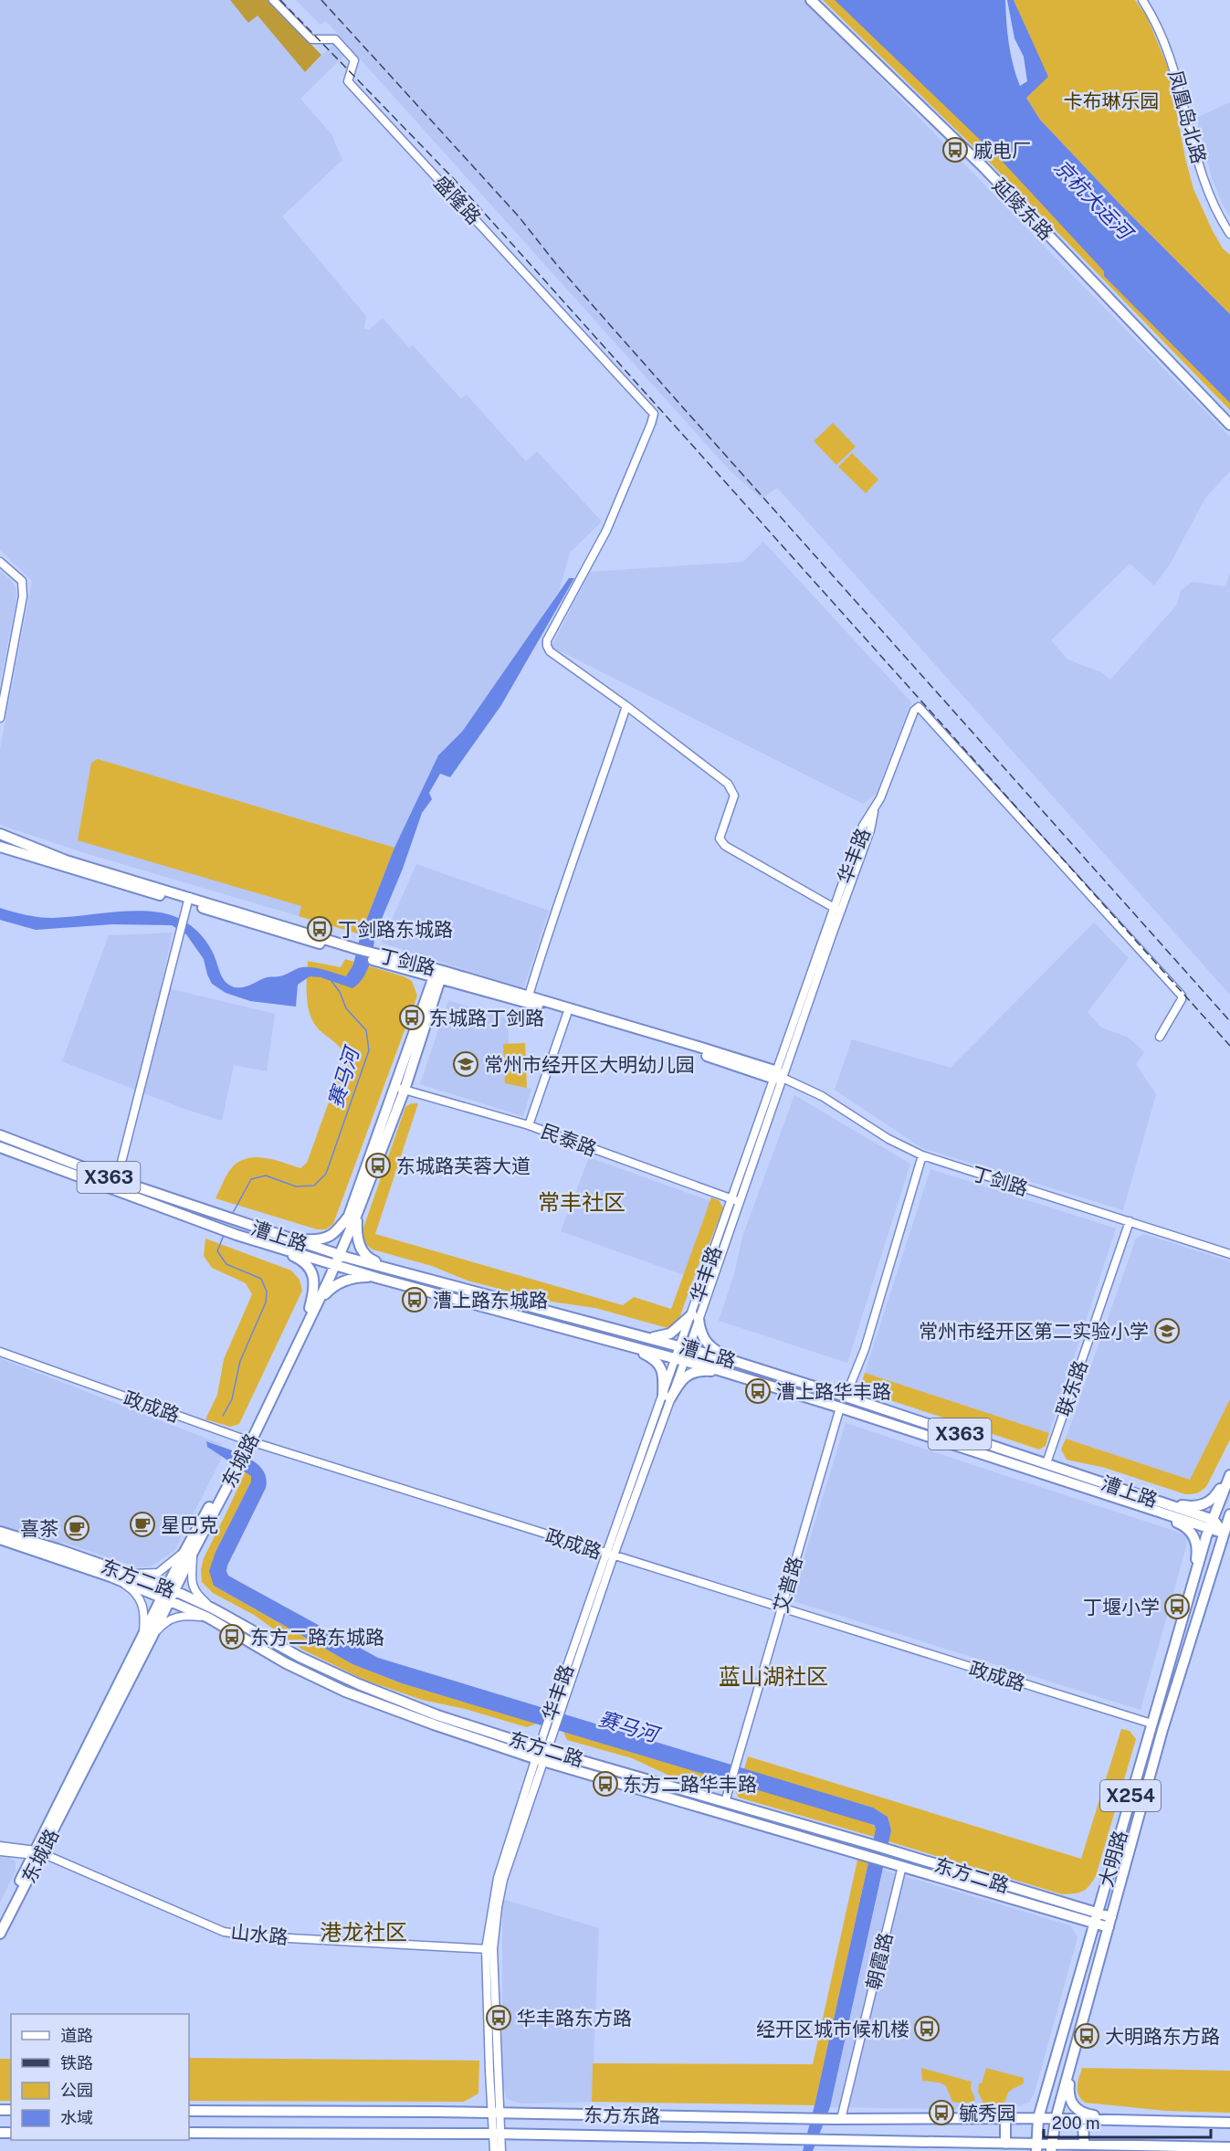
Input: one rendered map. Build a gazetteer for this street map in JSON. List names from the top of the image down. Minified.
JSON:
{"streets":{"main road":["延陵东路","丁剑路","X363","漕上路","东城路","东方二路","X254","大明路","东方东路"],"street":["凤凰岛北路","盛隆路","华丰路","民泰路","联东路","政成路","艾普路","山水路","朝霞路"]},"crossings":[["华丰路","丁剑路"],["华丰路","民泰路"],["华丰路","漕上路"],["华丰路","政成路"],["华丰路","东方二路"],["华丰路","山水路"],["华丰路","东方东路"],["丁剑路","联东路"],["丁剑路","东城路"],["民泰路","东城路"],["X363","漕上路"],["漕上路","联东路"],["漕上路","东城路"],["漕上路","艾普路"],["漕上路","大明路"],["政成路","东城路"],["政成路","艾普路"],["政成路","大明路"],["东城路","东方二路"],["东城路","山水路"],["东方二路","艾普路"],["东方二路","大明路"],["东方二路","朝霞路"],["大明路","东方东路"],["朝霞路","东方东路"]],"districts":["常丰社区","蓝山湖社区","港龙社区"],"water":["京杭大运河","赛马河"],"parks":["卡布琳乐园"],"places":{"bus stop":["戚电厂","丁剑路东城路","东城路丁剑路","东城路芙蓉大道","漕上路东城路","漕上路华丰路","丁堰小学","东方二路东城路","东方二路华丰路","华丰路东方路","经开区城市候机楼","大明路东方路","毓秀园"],"school or university":["常州市经开区大明幼儿园","常州市经开区第二实验小学"],"cafe":["星巴克","喜茶"]},"legend":["道路","铁路","公园","水域"],"scale_bar":"200 m"}
